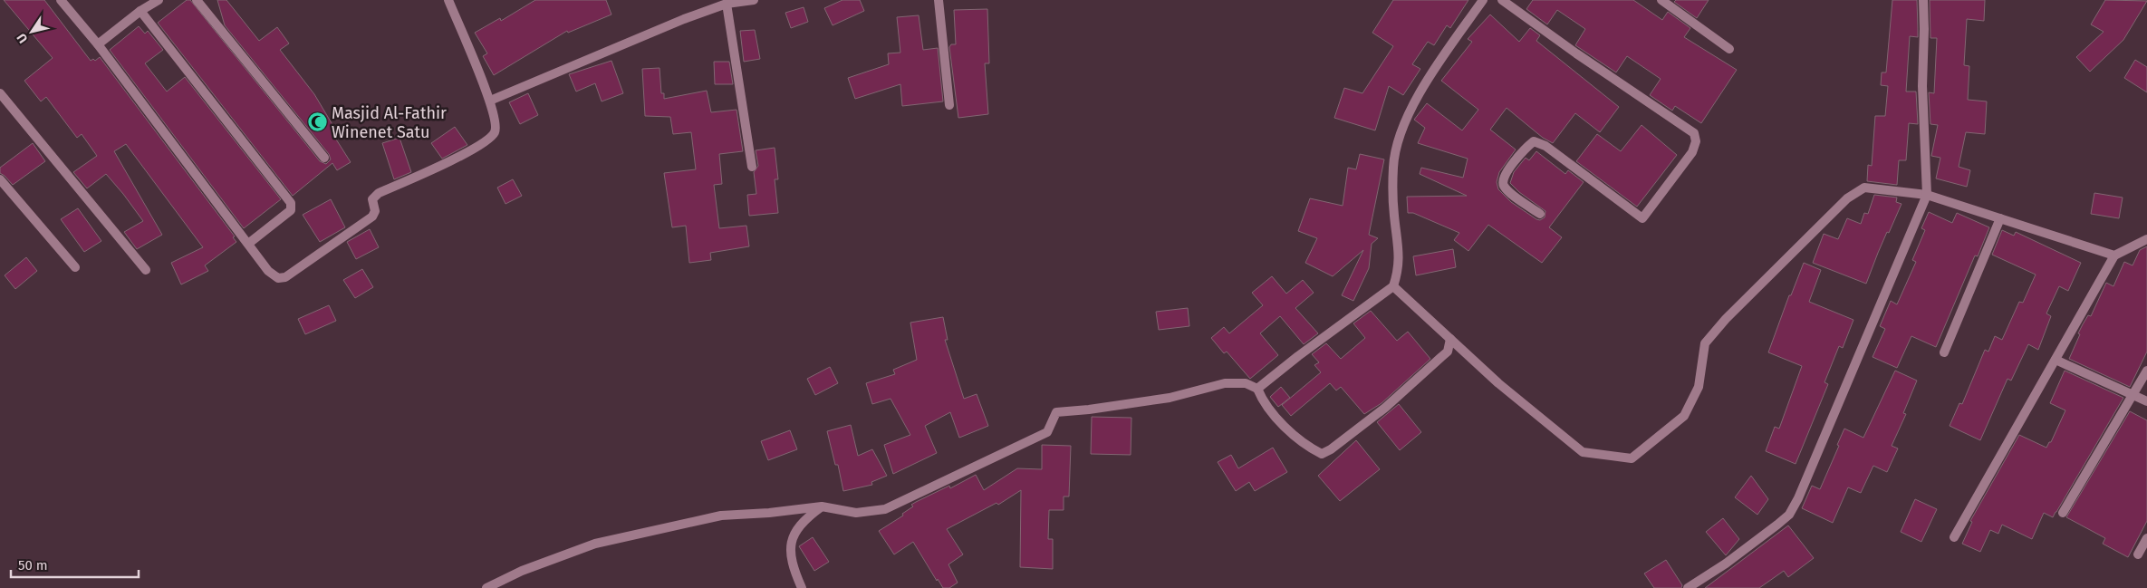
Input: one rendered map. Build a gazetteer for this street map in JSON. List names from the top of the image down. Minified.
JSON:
{"places":{"mosque":["Masjid Al-Fathir Winenet Satu"]},"scale_bar":"50 m","north":"bottom left"}
